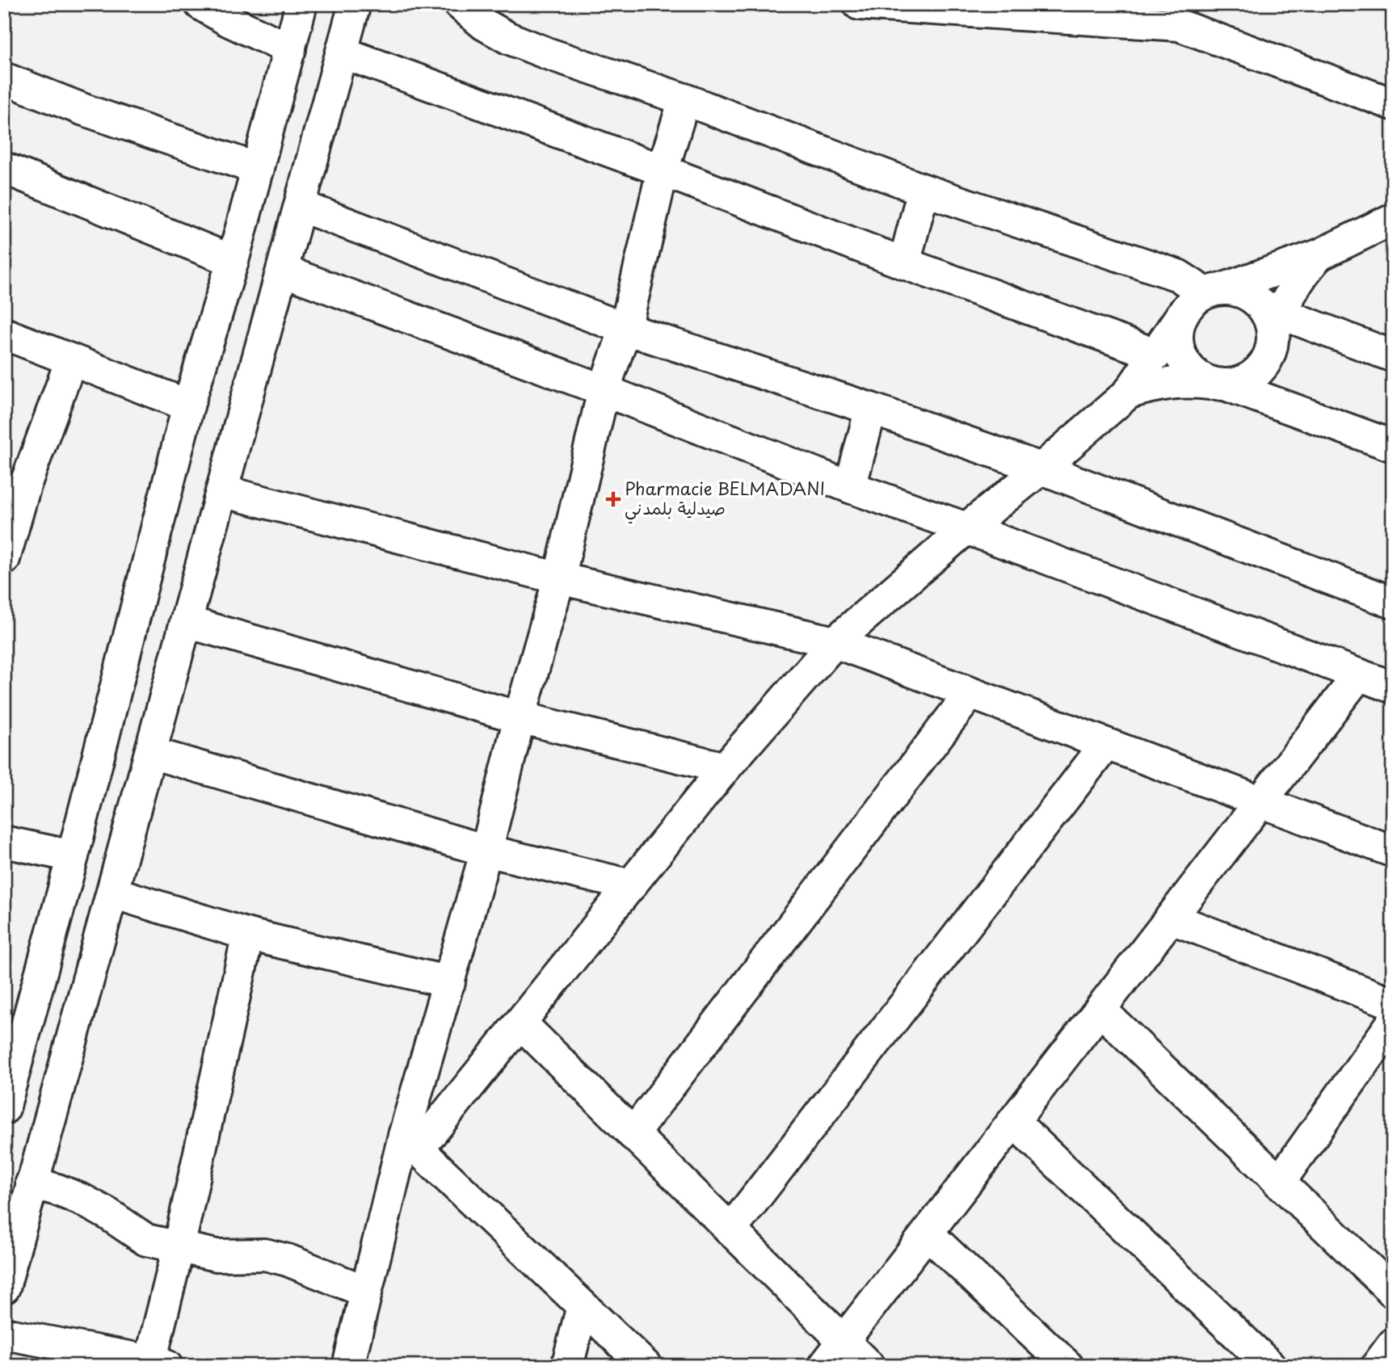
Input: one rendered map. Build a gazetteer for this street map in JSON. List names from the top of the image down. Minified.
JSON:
{"places":{"health":["Pharmacie BELMADANI صيدلية بلمدني"]}}
